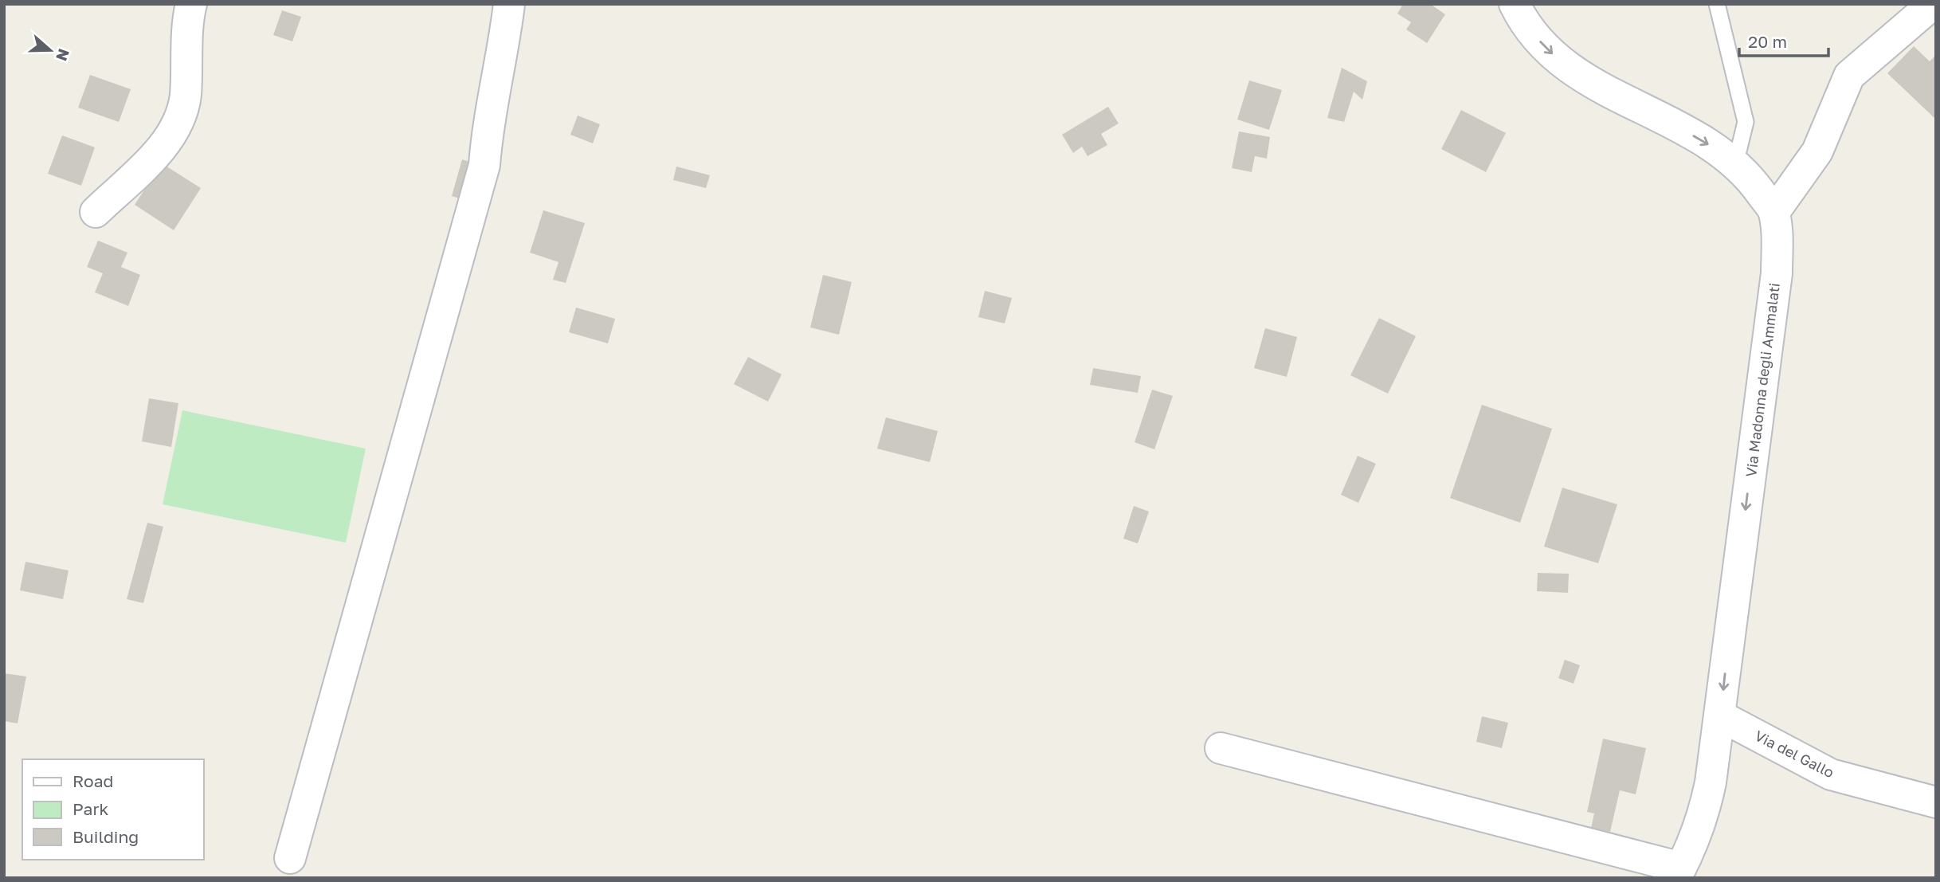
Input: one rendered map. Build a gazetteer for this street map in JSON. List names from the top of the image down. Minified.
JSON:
{"streets":{"street":["Via Madonna degli Ammalati","Via del Gallo"]},"crossings":[["Via Madonna degli Ammalati","Via del Gallo"]],"one_way":["Via Madonna degli Ammalati"],"legend":["Road","Park","Building"],"scale_bar":"20 m","north":"right"}
